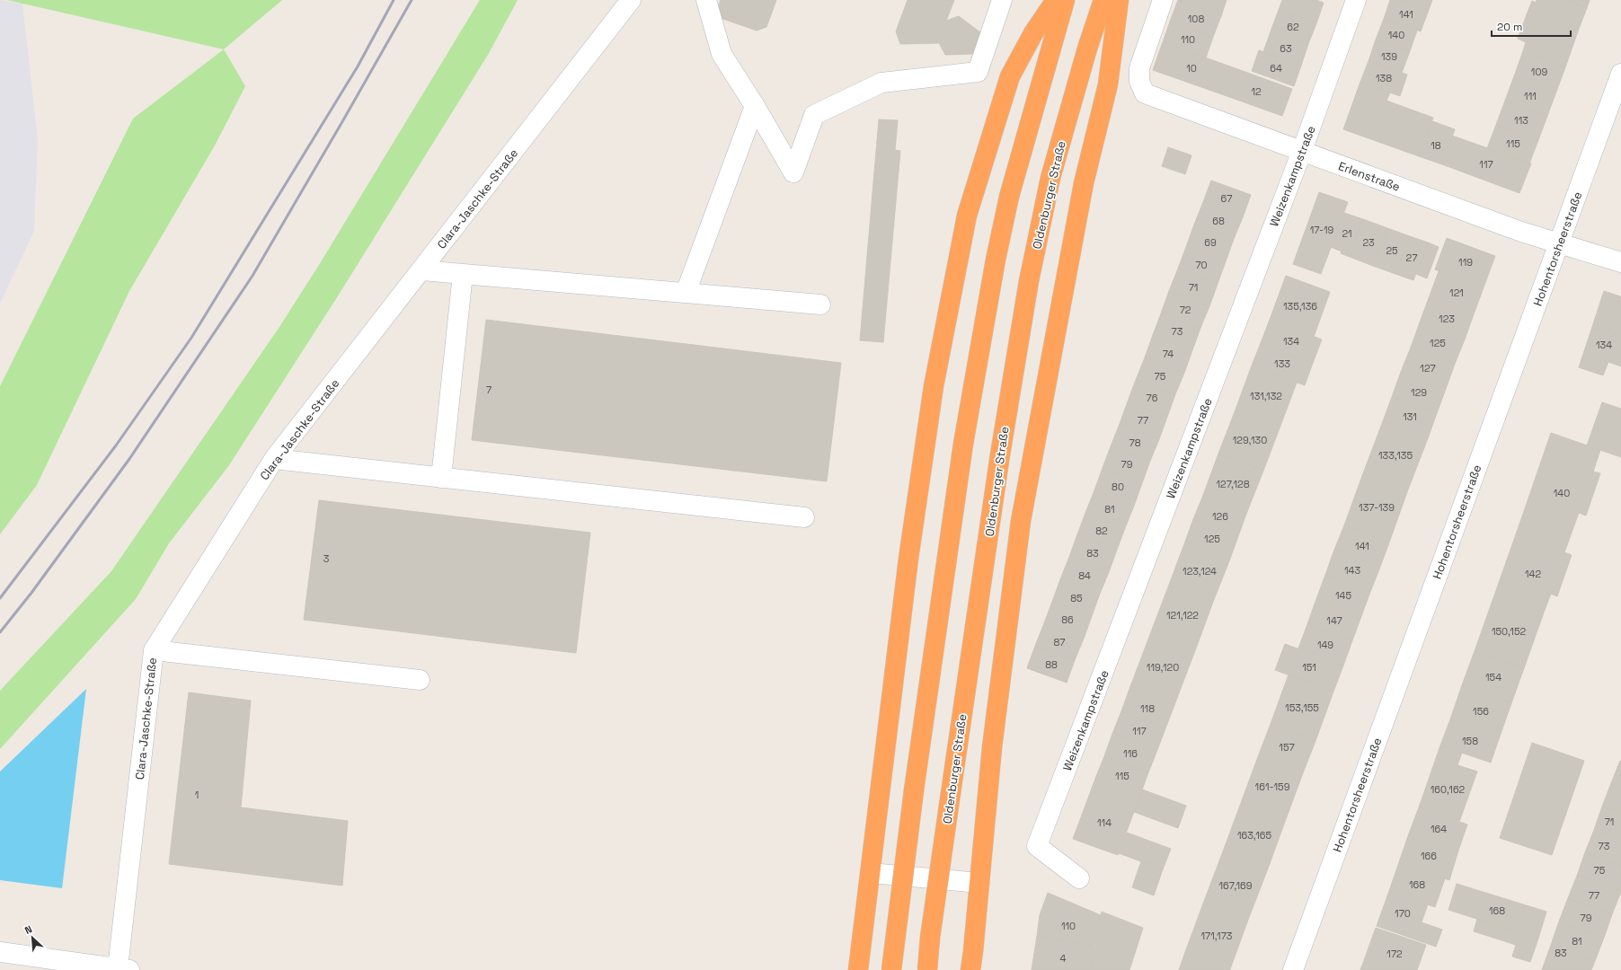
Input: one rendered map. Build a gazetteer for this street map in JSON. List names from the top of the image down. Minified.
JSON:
{"streets":{"highway":["Oldenburger Straße"],"street":["Weizenkampstraße","Erlenstraße","Clara-Jaschke-Straße","Hohentorsheerstraße"]},"crossings":[["Weizenkampstraße","Erlenstraße"],["Erlenstraße","Hohentorsheerstraße"]],"house_numbers":["141","108","62","140","110","63","139","10","64","109","138","12","111","113","115","18","117","67","68","17-19","21","69","23","25","27","119","70","71","121","135,136","72","123","73","134","125","134","74","133","127","75","7","129","131,132","76","131","77","129,130","78","133,135","79","127,128","80","140","137-139","81","126","82","125","141","83","3","143","123,124","142","84","145","85","121,122","86","147","150,152","87","149","88","119,120","151","154","153,155","118","156","117","158","157","116","115","161-159","160,162","1","71","114","164","163,165","73","166","75","168","167,169","77","168","170","79","110","171,173","81","83","172","4"],"scale_bar":"20 m","north":"top left"}
